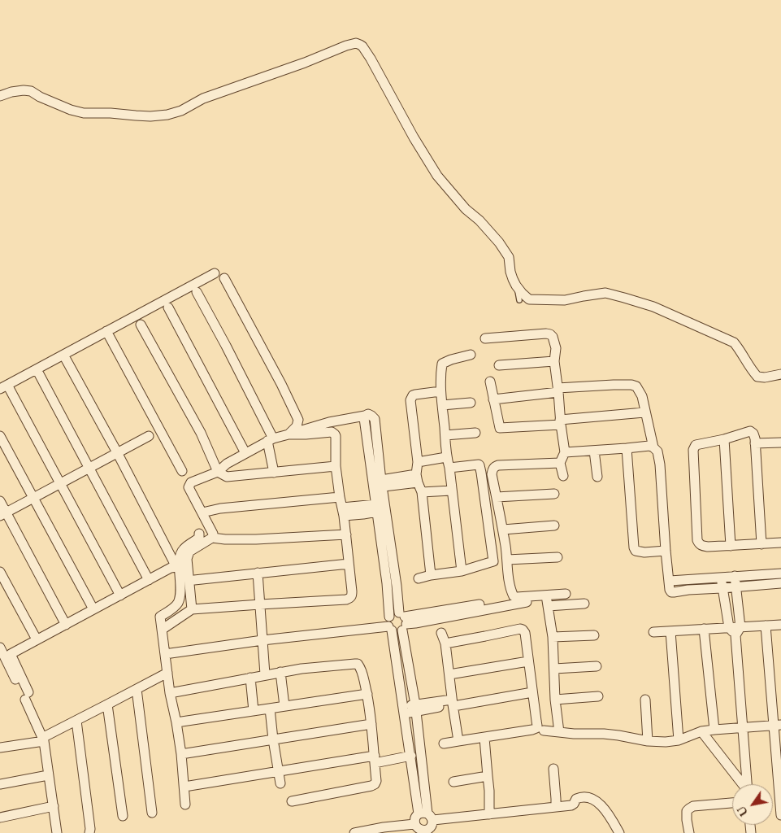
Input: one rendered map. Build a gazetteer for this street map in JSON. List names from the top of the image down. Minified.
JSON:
{"north":"bottom left"}
